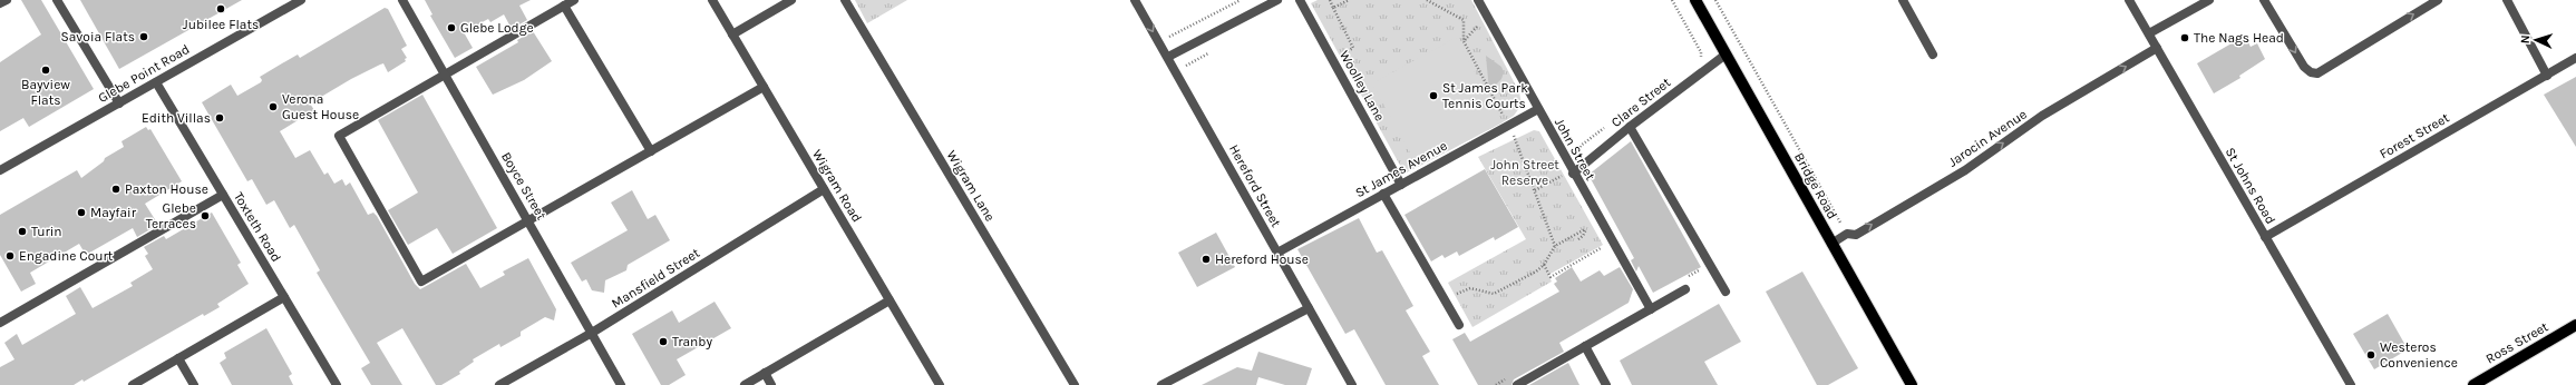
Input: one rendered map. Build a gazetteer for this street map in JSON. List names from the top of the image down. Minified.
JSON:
{"streets":{"main road":["Bridge Road","Ross Street"],"street":["Glebe Point Road","Woolley Lane","Clare Street","Forest Street","Jarocin Avenue","John Street","St James Avenue","Boyce Street","Wigram Road","Wigram Lane","Hereford Street","St Johns Road","Toxteth Road","Mansfield Street"]},"crossings":[["Glebe Point Road","Toxteth Road"],["Woolley Lane","St James Avenue"],["Clare Street","John Street"],["Clare Street","Bridge Road"],["Forest Street","St Johns Road"],["Jarocin Avenue","Bridge Road"],["Jarocin Avenue","St Johns Road"],["John Street","St James Avenue"],["St James Avenue","Hereford Street"],["Boyce Street","Mansfield Street"],["Wigram Road","Mansfield Street"]],"one_way":["Jarocin Avenue"],"parks":["John Street Reserve"],"places":["Jubilee Flats","Glebe Lodge","Savoia Flats","The Nags Head","Bayview Flats","St James Park Tennis Courts","Verona Guest House","Edith Villas","Paxton House","Mayfair","Glebe Terraces","Turin","Engadine Court","Hereford House","Tranby","Westeros Convenience"],"north":"left"}
